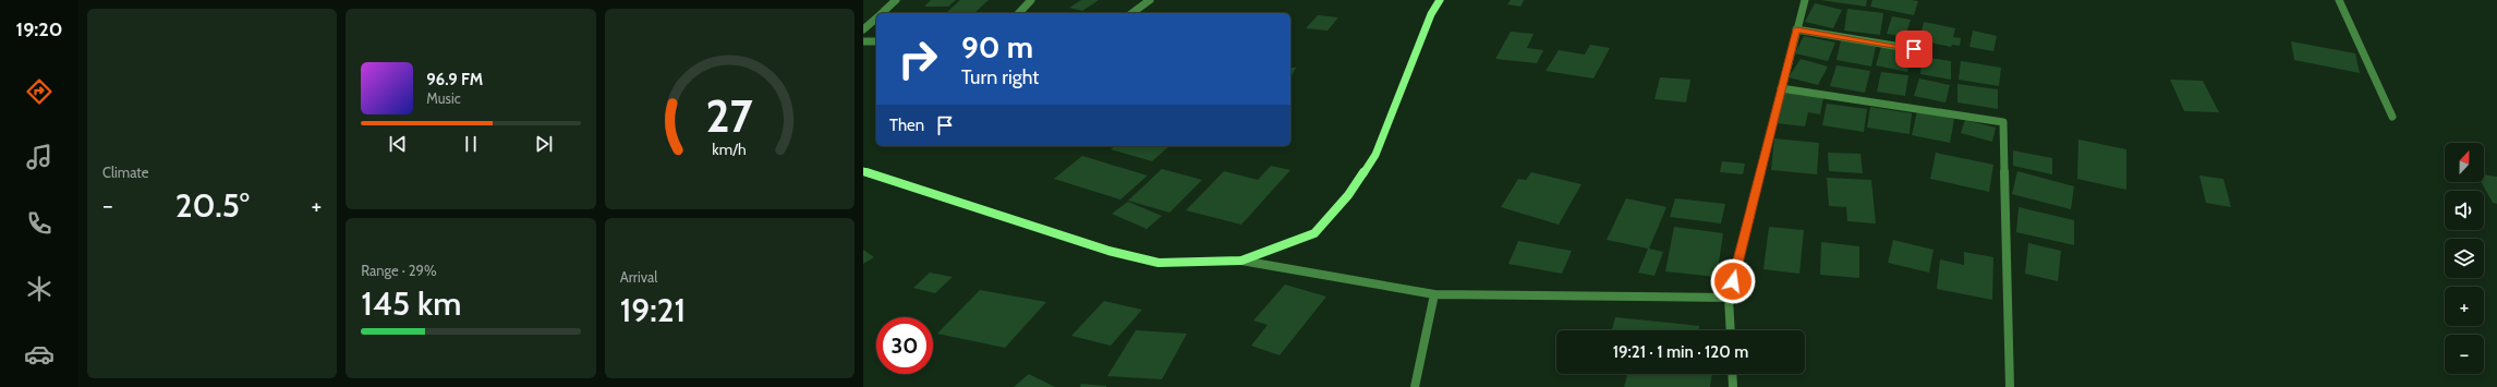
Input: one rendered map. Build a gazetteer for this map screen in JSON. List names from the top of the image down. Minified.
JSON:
{"north":"top","page":{"tabs":"19:20","tile":["Climate",["Range · 29%","145 km"],["Arrival","19:21"]],"turn":["90 m","Turn right"],"song":["96.9 FM","Music"],"then":"Then","map_buttons":["+","−"],"heat":["−","20.5°","+"],"limit":"30","trip":"19:21 · 1 min · 120 m","gauge":["27","km/h"]}}
